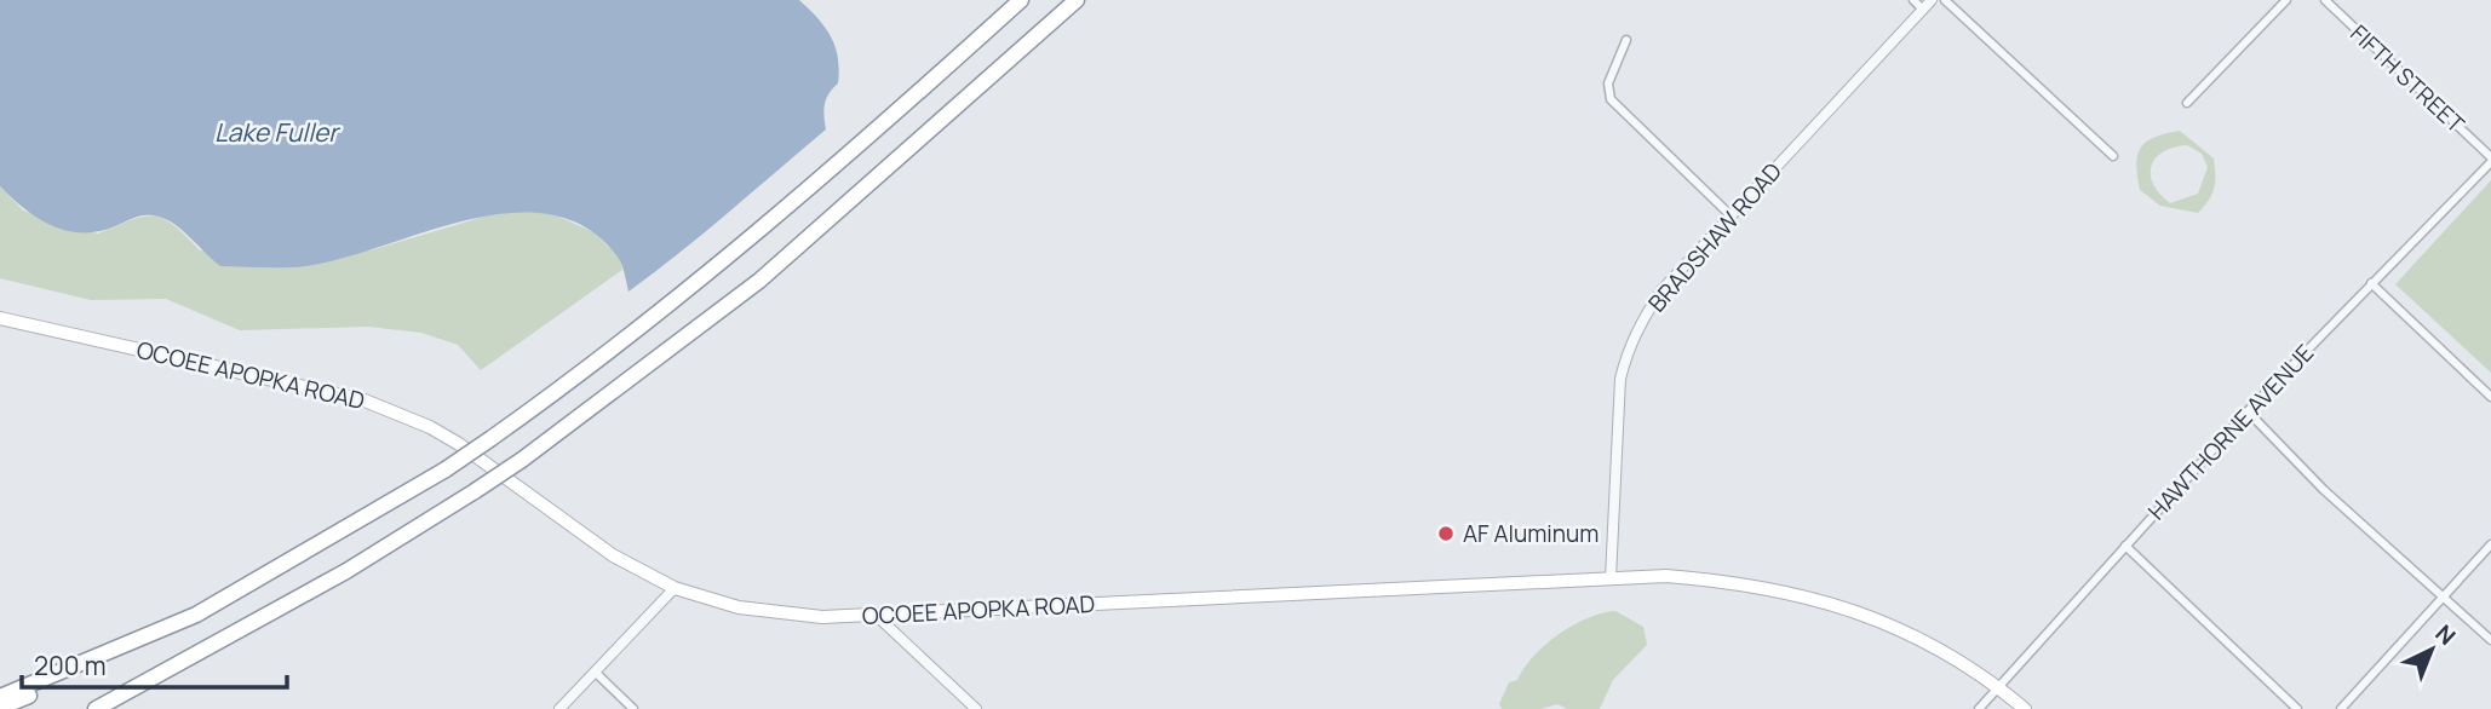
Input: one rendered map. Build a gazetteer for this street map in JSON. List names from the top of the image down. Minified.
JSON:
{"streets":{"main road":["OCOEE APOPKA ROAD"],"street":["FIFTH STREET","BRADSHAW ROAD","HAWTHORNE AVENUE"]},"crossings":[["FIFTH STREET","HAWTHORNE AVENUE"],["BRADSHAW ROAD","OCOEE APOPKA ROAD"],["OCOEE APOPKA ROAD","HAWTHORNE AVENUE"]],"water":["Lake Fuller"],"places":["AF Aluminum"],"scale_bar":"200 m","north":"top right"}
